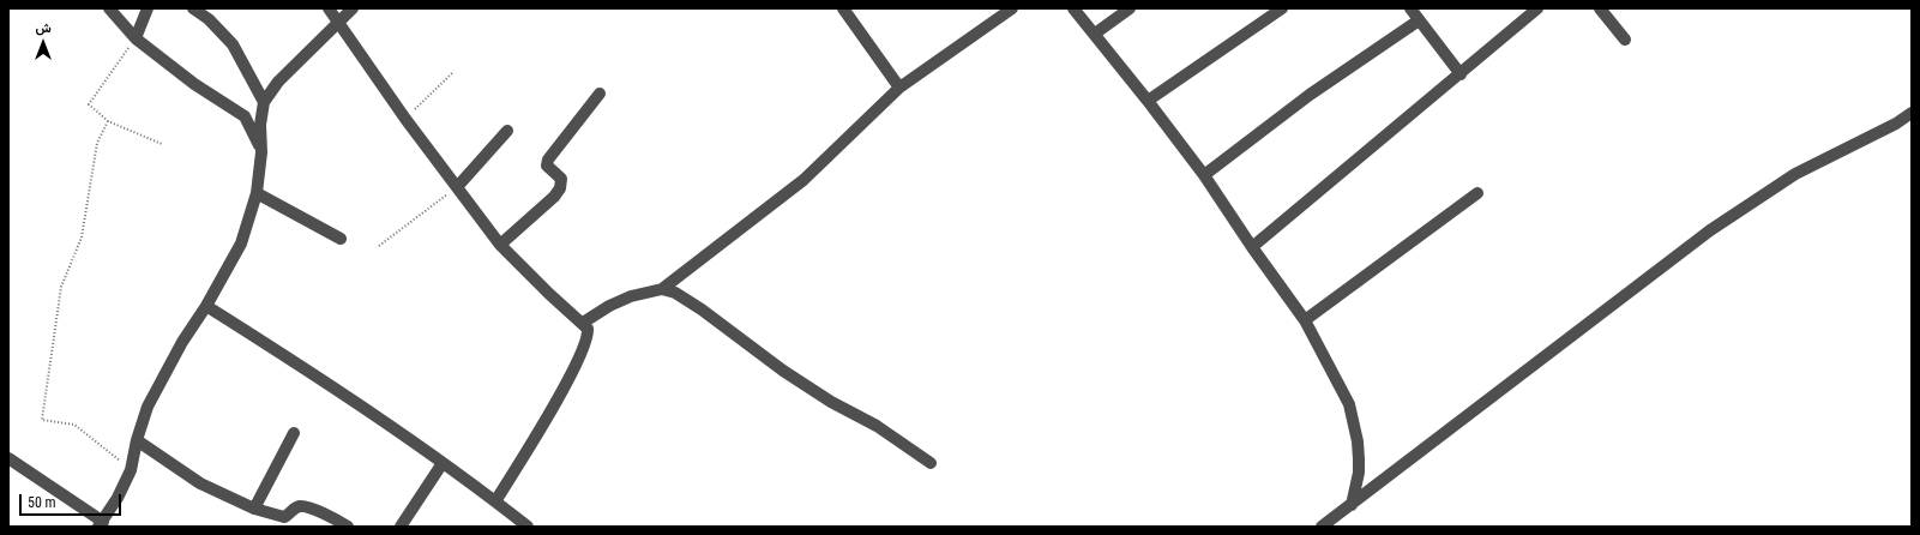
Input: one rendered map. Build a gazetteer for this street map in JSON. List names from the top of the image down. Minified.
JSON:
{"scale_bar":"50 m","north":"top"}
